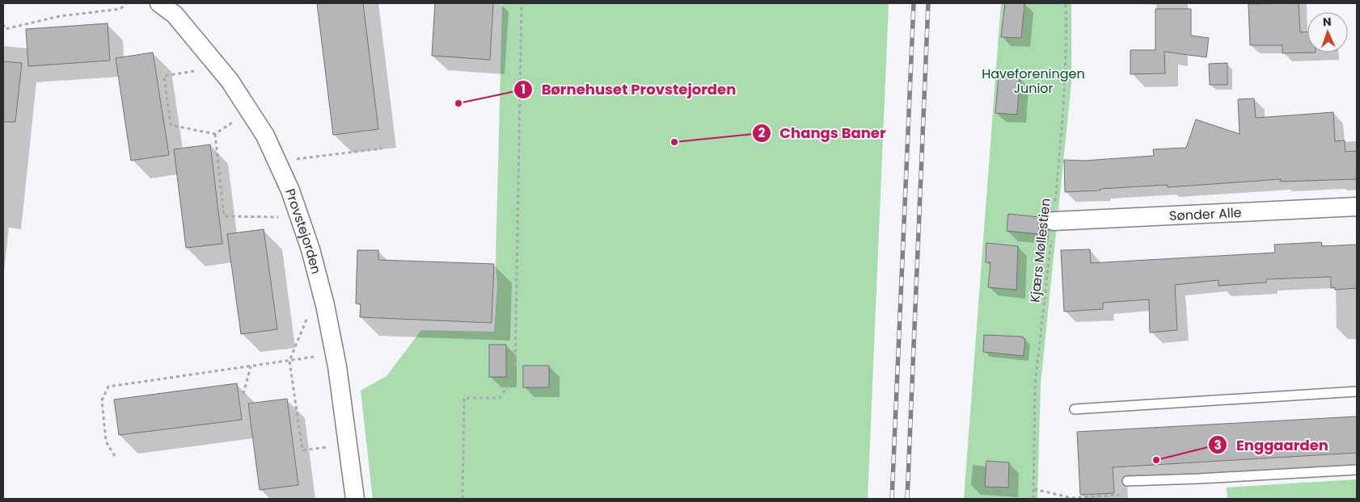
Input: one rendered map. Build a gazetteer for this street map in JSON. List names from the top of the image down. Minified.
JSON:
{"streets":{"street":["Sønder Alle","Provstejorden"],"path":["Kjærs Møllestien"]},"crossings":[["Sønder Alle","Kjærs Møllestien"]],"parks":["Haveforeningen Junior"],"places":["Børnehuset Provstejorden","Changs Baner","Enggaarden"],"north":"top"}
